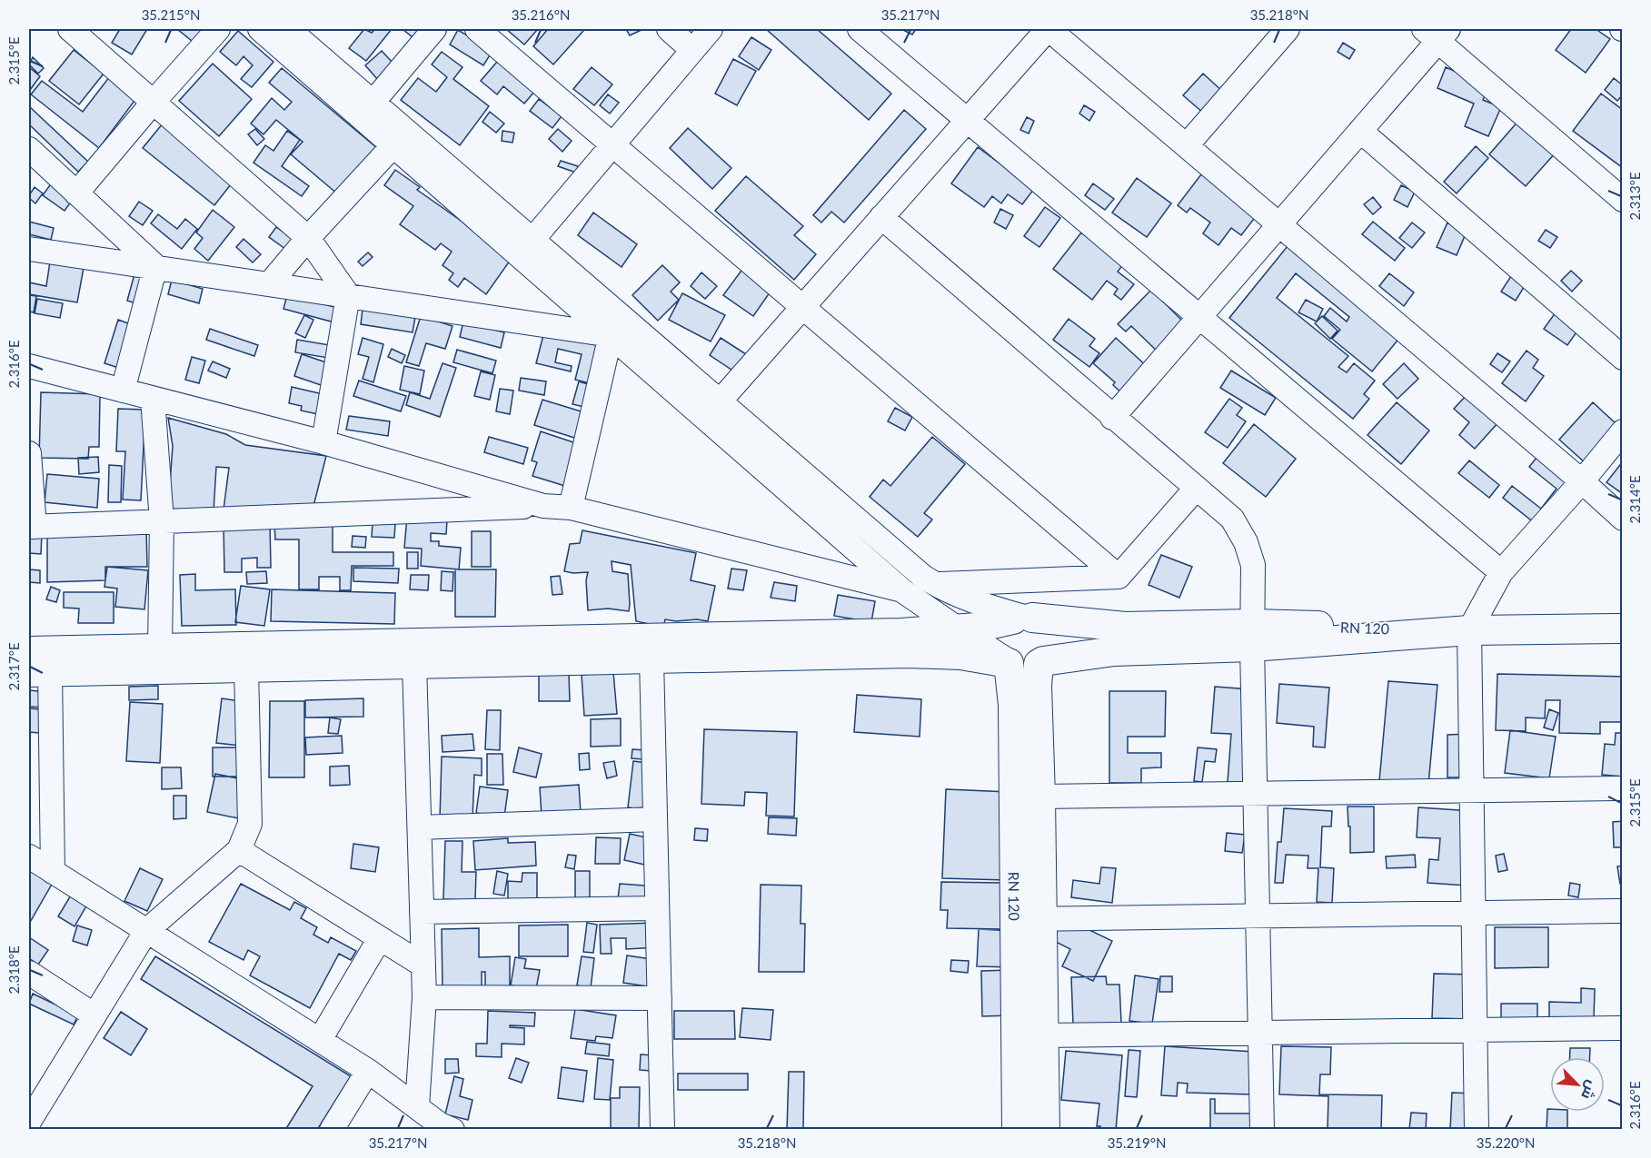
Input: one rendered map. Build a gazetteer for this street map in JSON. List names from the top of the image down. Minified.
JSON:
{"streets":{"main road":["RN 120"]},"north":"bottom right","coordinates":["35.215°N","35.216°N","35.217°N","35.218°N","2.315°E","2.313°E","2.316°E","2.314°E","2.317°E","2.318°E","35.219°N","35.220°N"]}
